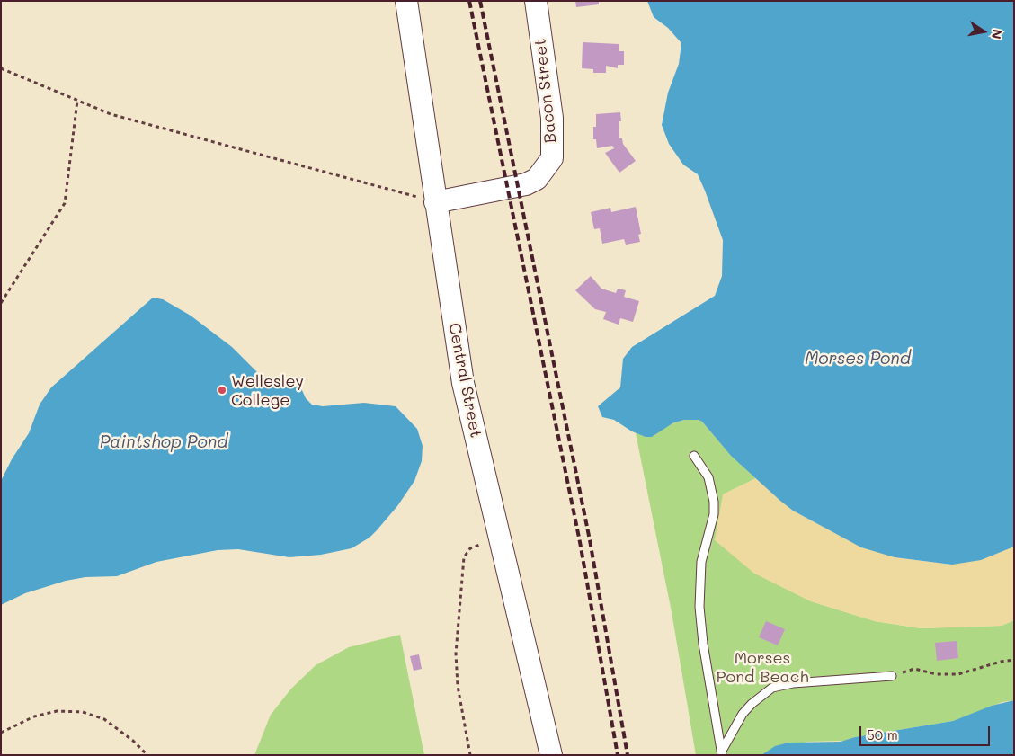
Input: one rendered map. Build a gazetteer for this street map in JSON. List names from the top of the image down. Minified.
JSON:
{"streets":{"main road":["Bacon Street","Central Street"]},"crossings":[["Bacon Street","Central Street"]],"water":["Morses Pond","Paintshop Pond"],"parks":["Morses Pond Beach"],"places":["Wellesley College"],"scale_bar":"50 m","north":"right"}
